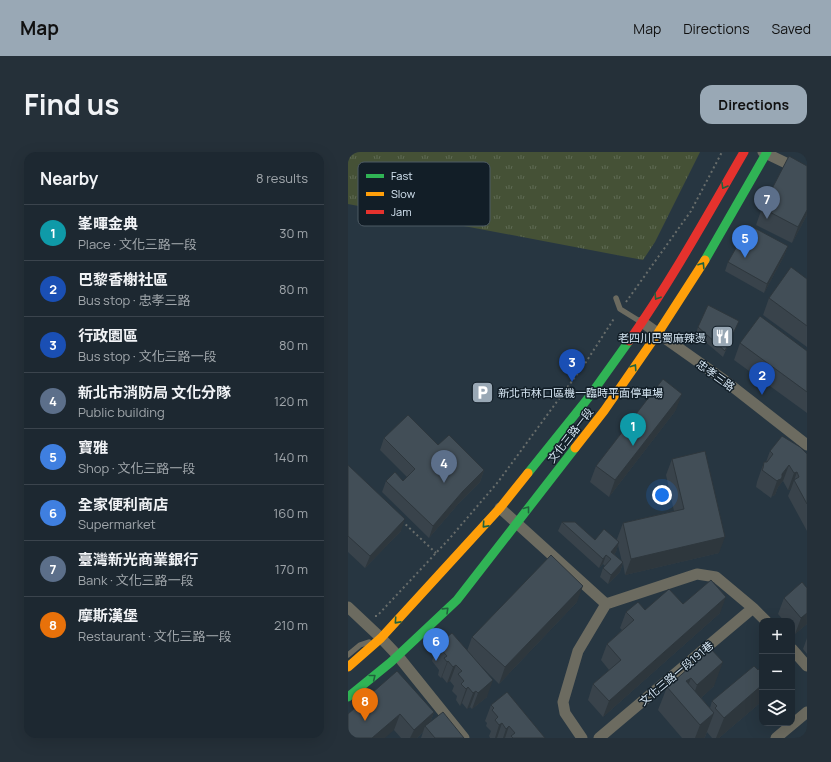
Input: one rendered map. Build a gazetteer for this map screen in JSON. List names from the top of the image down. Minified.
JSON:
{"streets":{"street":["忠孝三路","文化三路一段","文化三路一段191巷"]},"crossings":[["忠孝三路","文化三路一段"]],"places":{"restaurant":["老四川巴蜀麻辣燙"],"parking":["新北市林口區機一臨時平面停車場"]},"legend":["Fast","Slow","Jam"],"page":{"header":"Map","nav":["Map","Directions","Saved"],"title":"Find us","buttons":"Directions","heading":["Nearby","8 results"],"pins":["7","5","3","2","1","4","6","8"],"list":[{"mark":"1","name":"峯暉金典","note":"Place · 文化三路一段","value":"30 m"},{"mark":"2","name":"巴黎香榭社區","note":"Bus stop · 忠孝三路","value":"80 m"},{"mark":"3","name":"行政園區","note":"Bus stop · 文化三路一段","value":"80 m"},{"mark":"4","name":"新北市消防局 文化分隊","note":"Public building","value":"120 m"},{"mark":"5","name":"寶雅","note":"Shop · 文化三路一段","value":"140 m"},{"mark":"6","name":"全家便利商店","note":"Supermarket","value":"160 m"},{"mark":"7","name":"臺灣新光商業銀行","note":"Bank · 文化三路一段","value":"170 m"},{"mark":"8","name":"摩斯漢堡","note":"Restaurant · 文化三路一段","value":"210 m"}],"map_buttons":["+","−"]}}
